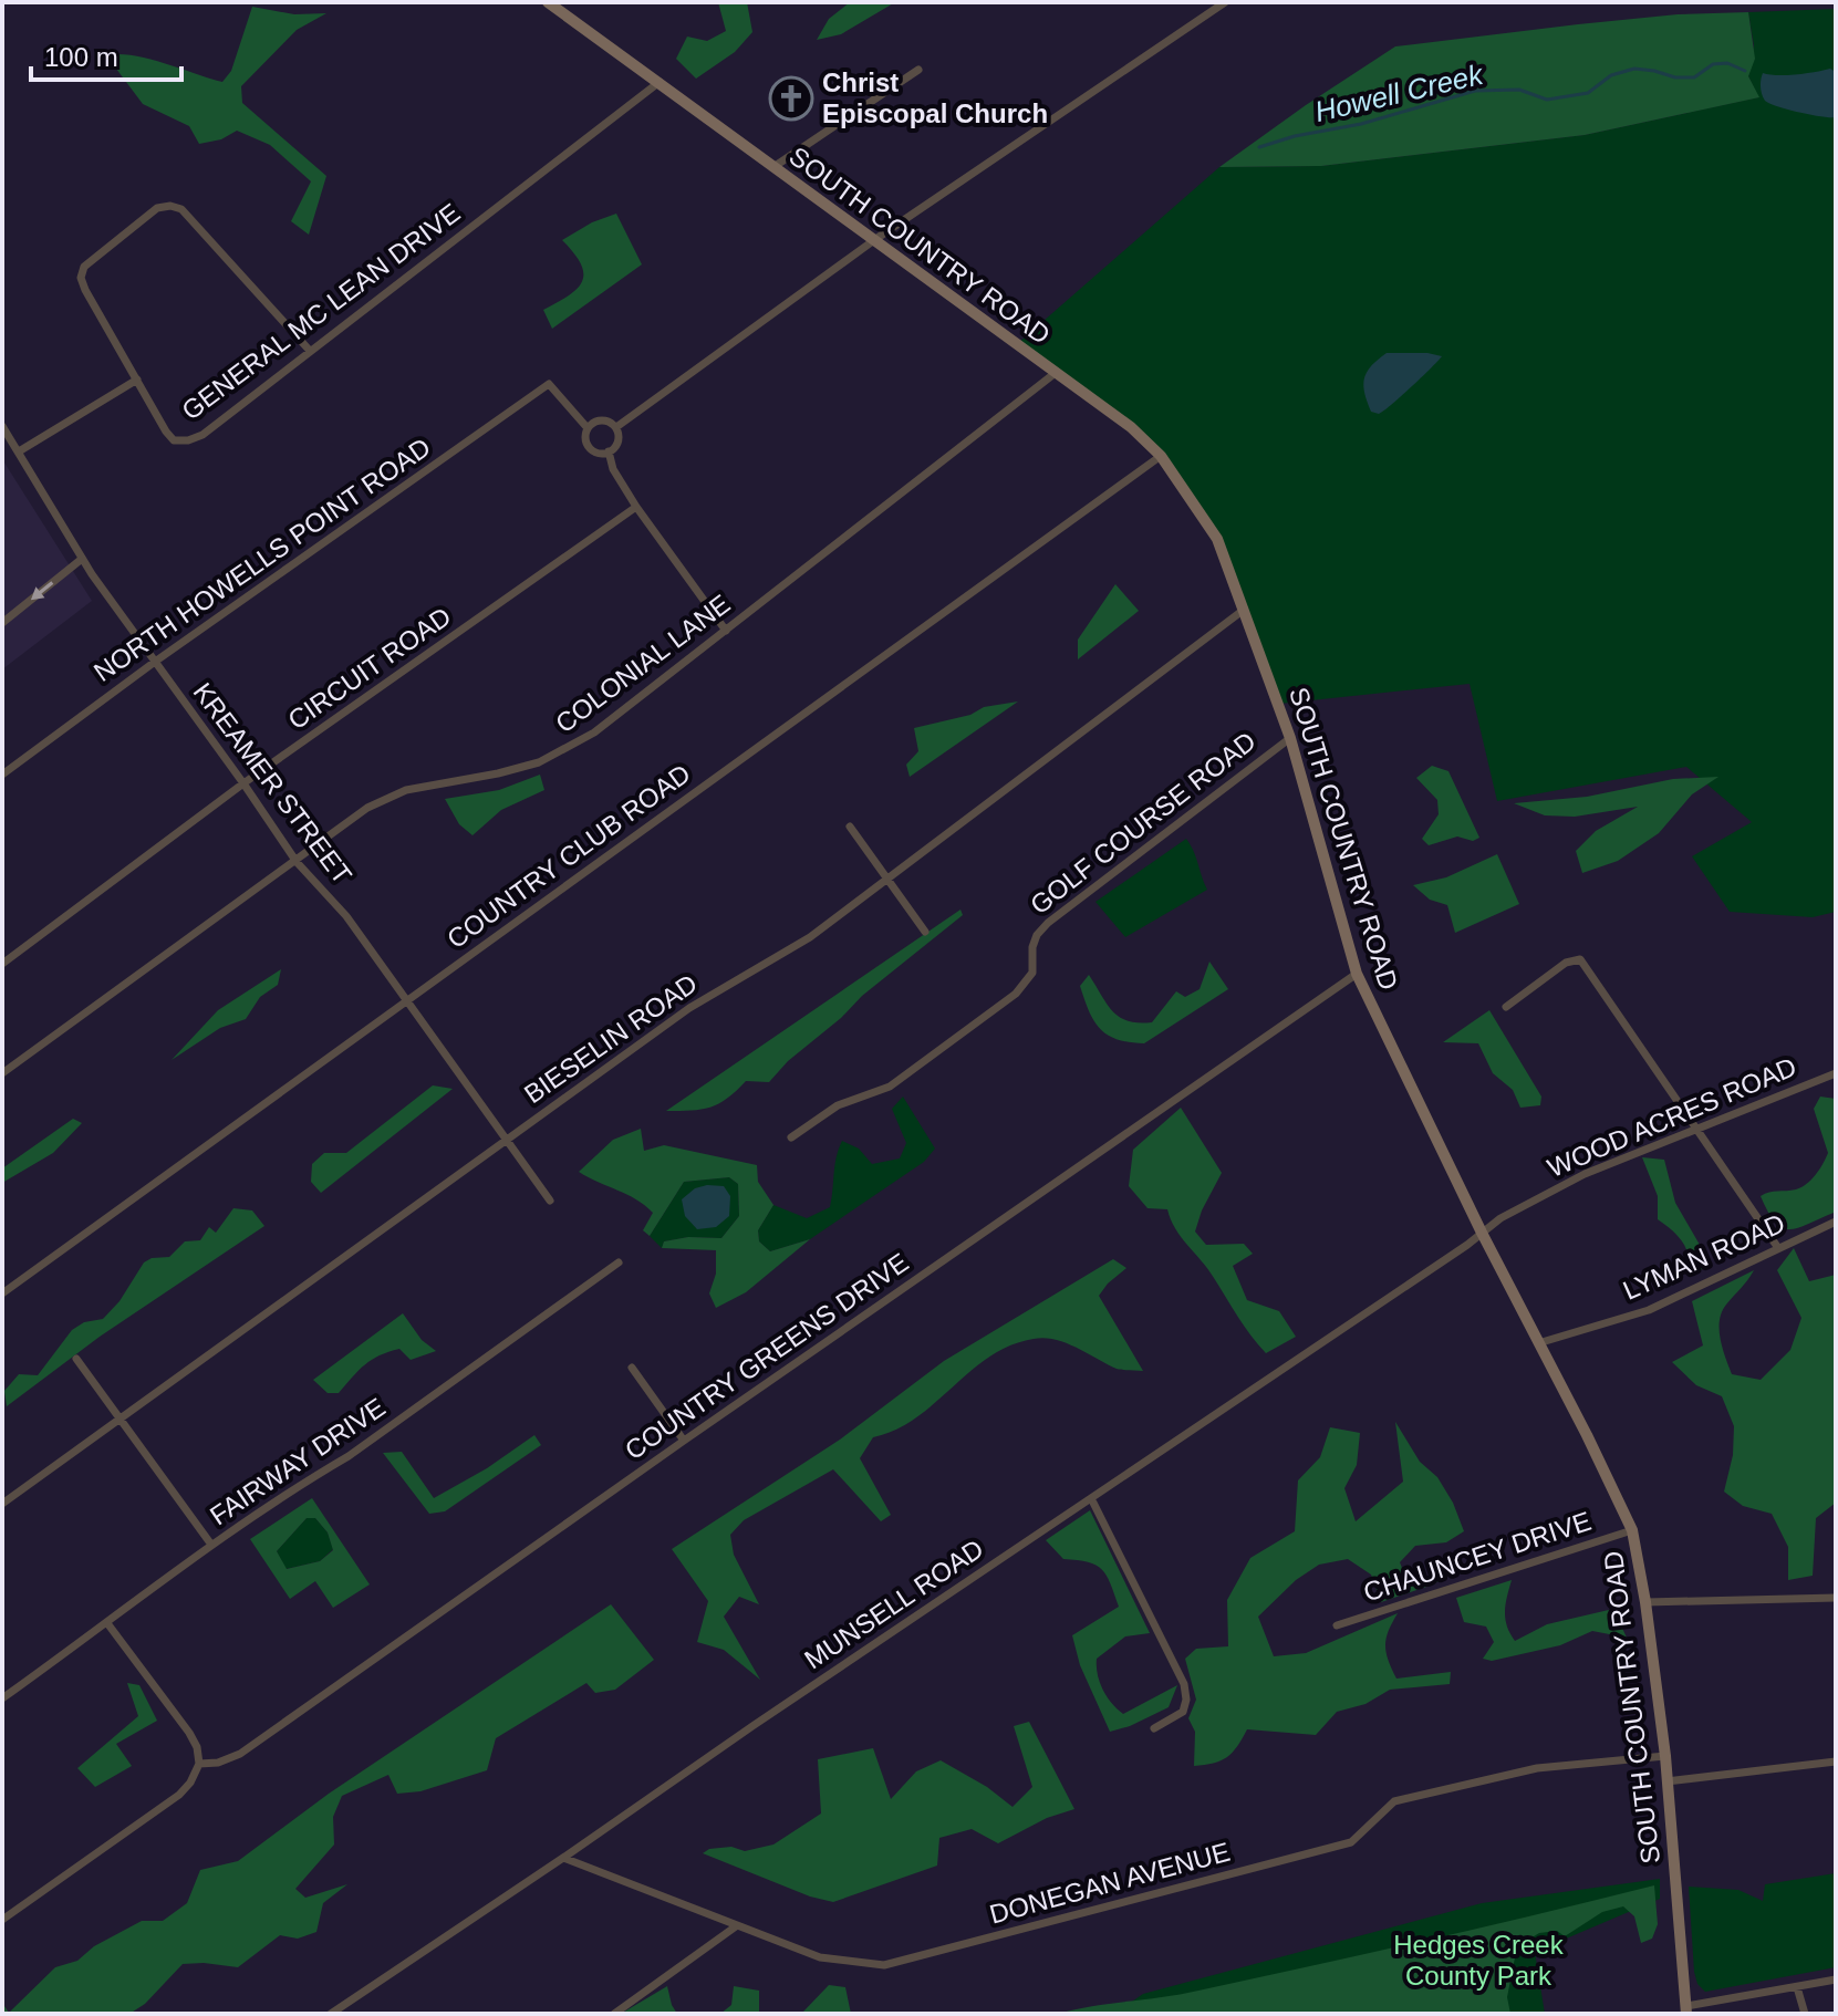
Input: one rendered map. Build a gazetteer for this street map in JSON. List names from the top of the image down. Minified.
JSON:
{"streets":{"main road":["SOUTH COUNTRY ROAD"],"street":["GENERAL MC LEAN DRIVE","NORTH HOWELLS POINT ROAD","COLONIAL LANE","CIRCUIT ROAD","KREAMER STREET","GOLF COURSE ROAD","COUNTRY CLUB ROAD","BIESELIN ROAD","WOOD ACRES ROAD","LYMAN ROAD","COUNTRY GREENS DRIVE","FAIRWAY DRIVE","CHAUNCEY DRIVE","MUNSELL ROAD","DONEGAN AVENUE"]},"crossings":[["SOUTH COUNTRY ROAD","GENERAL MC LEAN DRIVE"],["SOUTH COUNTRY ROAD","COLONIAL LANE"],["SOUTH COUNTRY ROAD","GOLF COURSE ROAD"],["SOUTH COUNTRY ROAD","COUNTRY CLUB ROAD"],["SOUTH COUNTRY ROAD","BIESELIN ROAD"],["SOUTH COUNTRY ROAD","WOOD ACRES ROAD"],["SOUTH COUNTRY ROAD","LYMAN ROAD"],["SOUTH COUNTRY ROAD","COUNTRY GREENS DRIVE"],["SOUTH COUNTRY ROAD","CHAUNCEY DRIVE"],["SOUTH COUNTRY ROAD","MUNSELL ROAD"],["SOUTH COUNTRY ROAD","DONEGAN AVENUE"],["NORTH HOWELLS POINT ROAD","KREAMER STREET"],["COLONIAL LANE","KREAMER STREET"],["CIRCUIT ROAD","KREAMER STREET"],["KREAMER STREET","COUNTRY CLUB ROAD"],["KREAMER STREET","BIESELIN ROAD"],["WOOD ACRES ROAD","MUNSELL ROAD"],["MUNSELL ROAD","DONEGAN AVENUE"]],"water":["Howell Creek"],"parks":["Hedges Creek County Park"],"places":{"church":["Christ Episcopal Church"]},"scale_bar":"100 m"}
